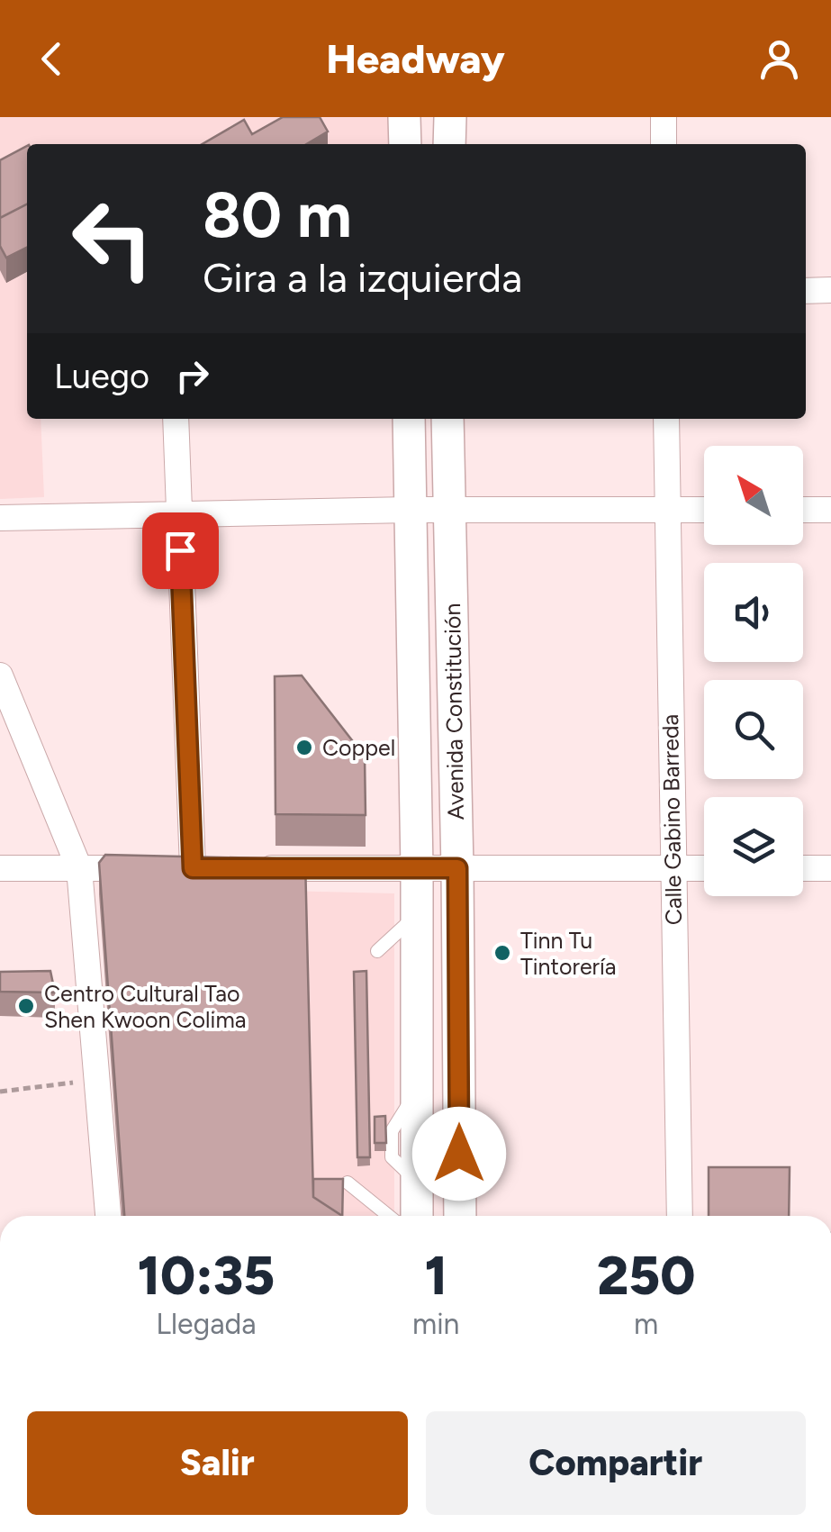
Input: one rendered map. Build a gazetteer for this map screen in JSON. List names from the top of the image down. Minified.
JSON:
{"streets":{"street":["Avenida Constitución","Calle Gabino Barreda"]},"places":["Coppel","Tinn Tu Tintorería","Centro Cultural Tao Shen Kwoon Colima"],"north":"top left","page":{"header":"Headway","turn":["80 m","Gira a la izquierda"],"then":"Luego","eta":["10:35","Llegada","1","min","250","m"],"buttons":["Salir","Compartir"]}}
